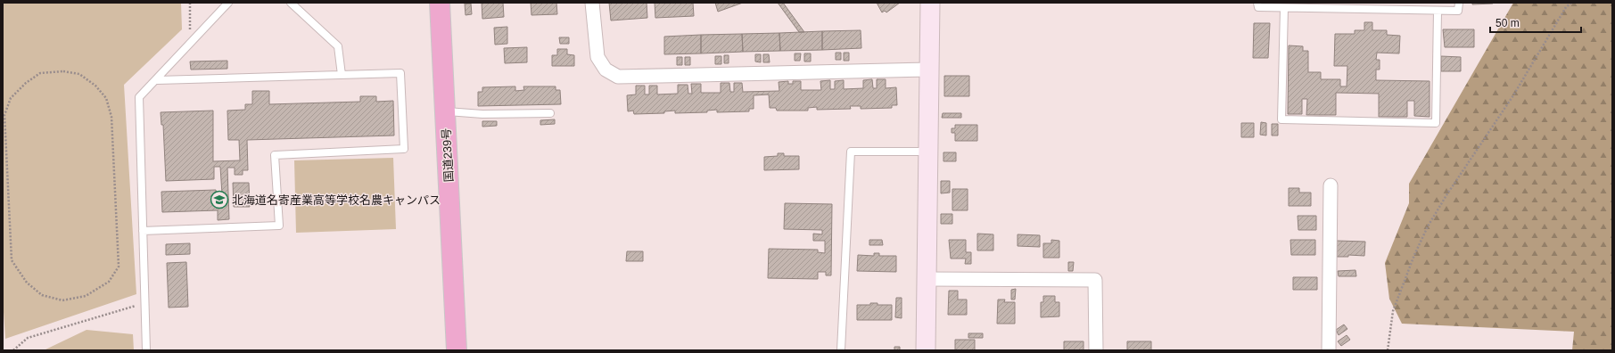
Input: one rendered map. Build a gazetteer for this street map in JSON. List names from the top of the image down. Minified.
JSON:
{"streets":{"highway":["国道239号"]},"places":{"school or university":["北海道名寄産業高等学校名農キャンパス"]},"scale_bar":"50 m"}
